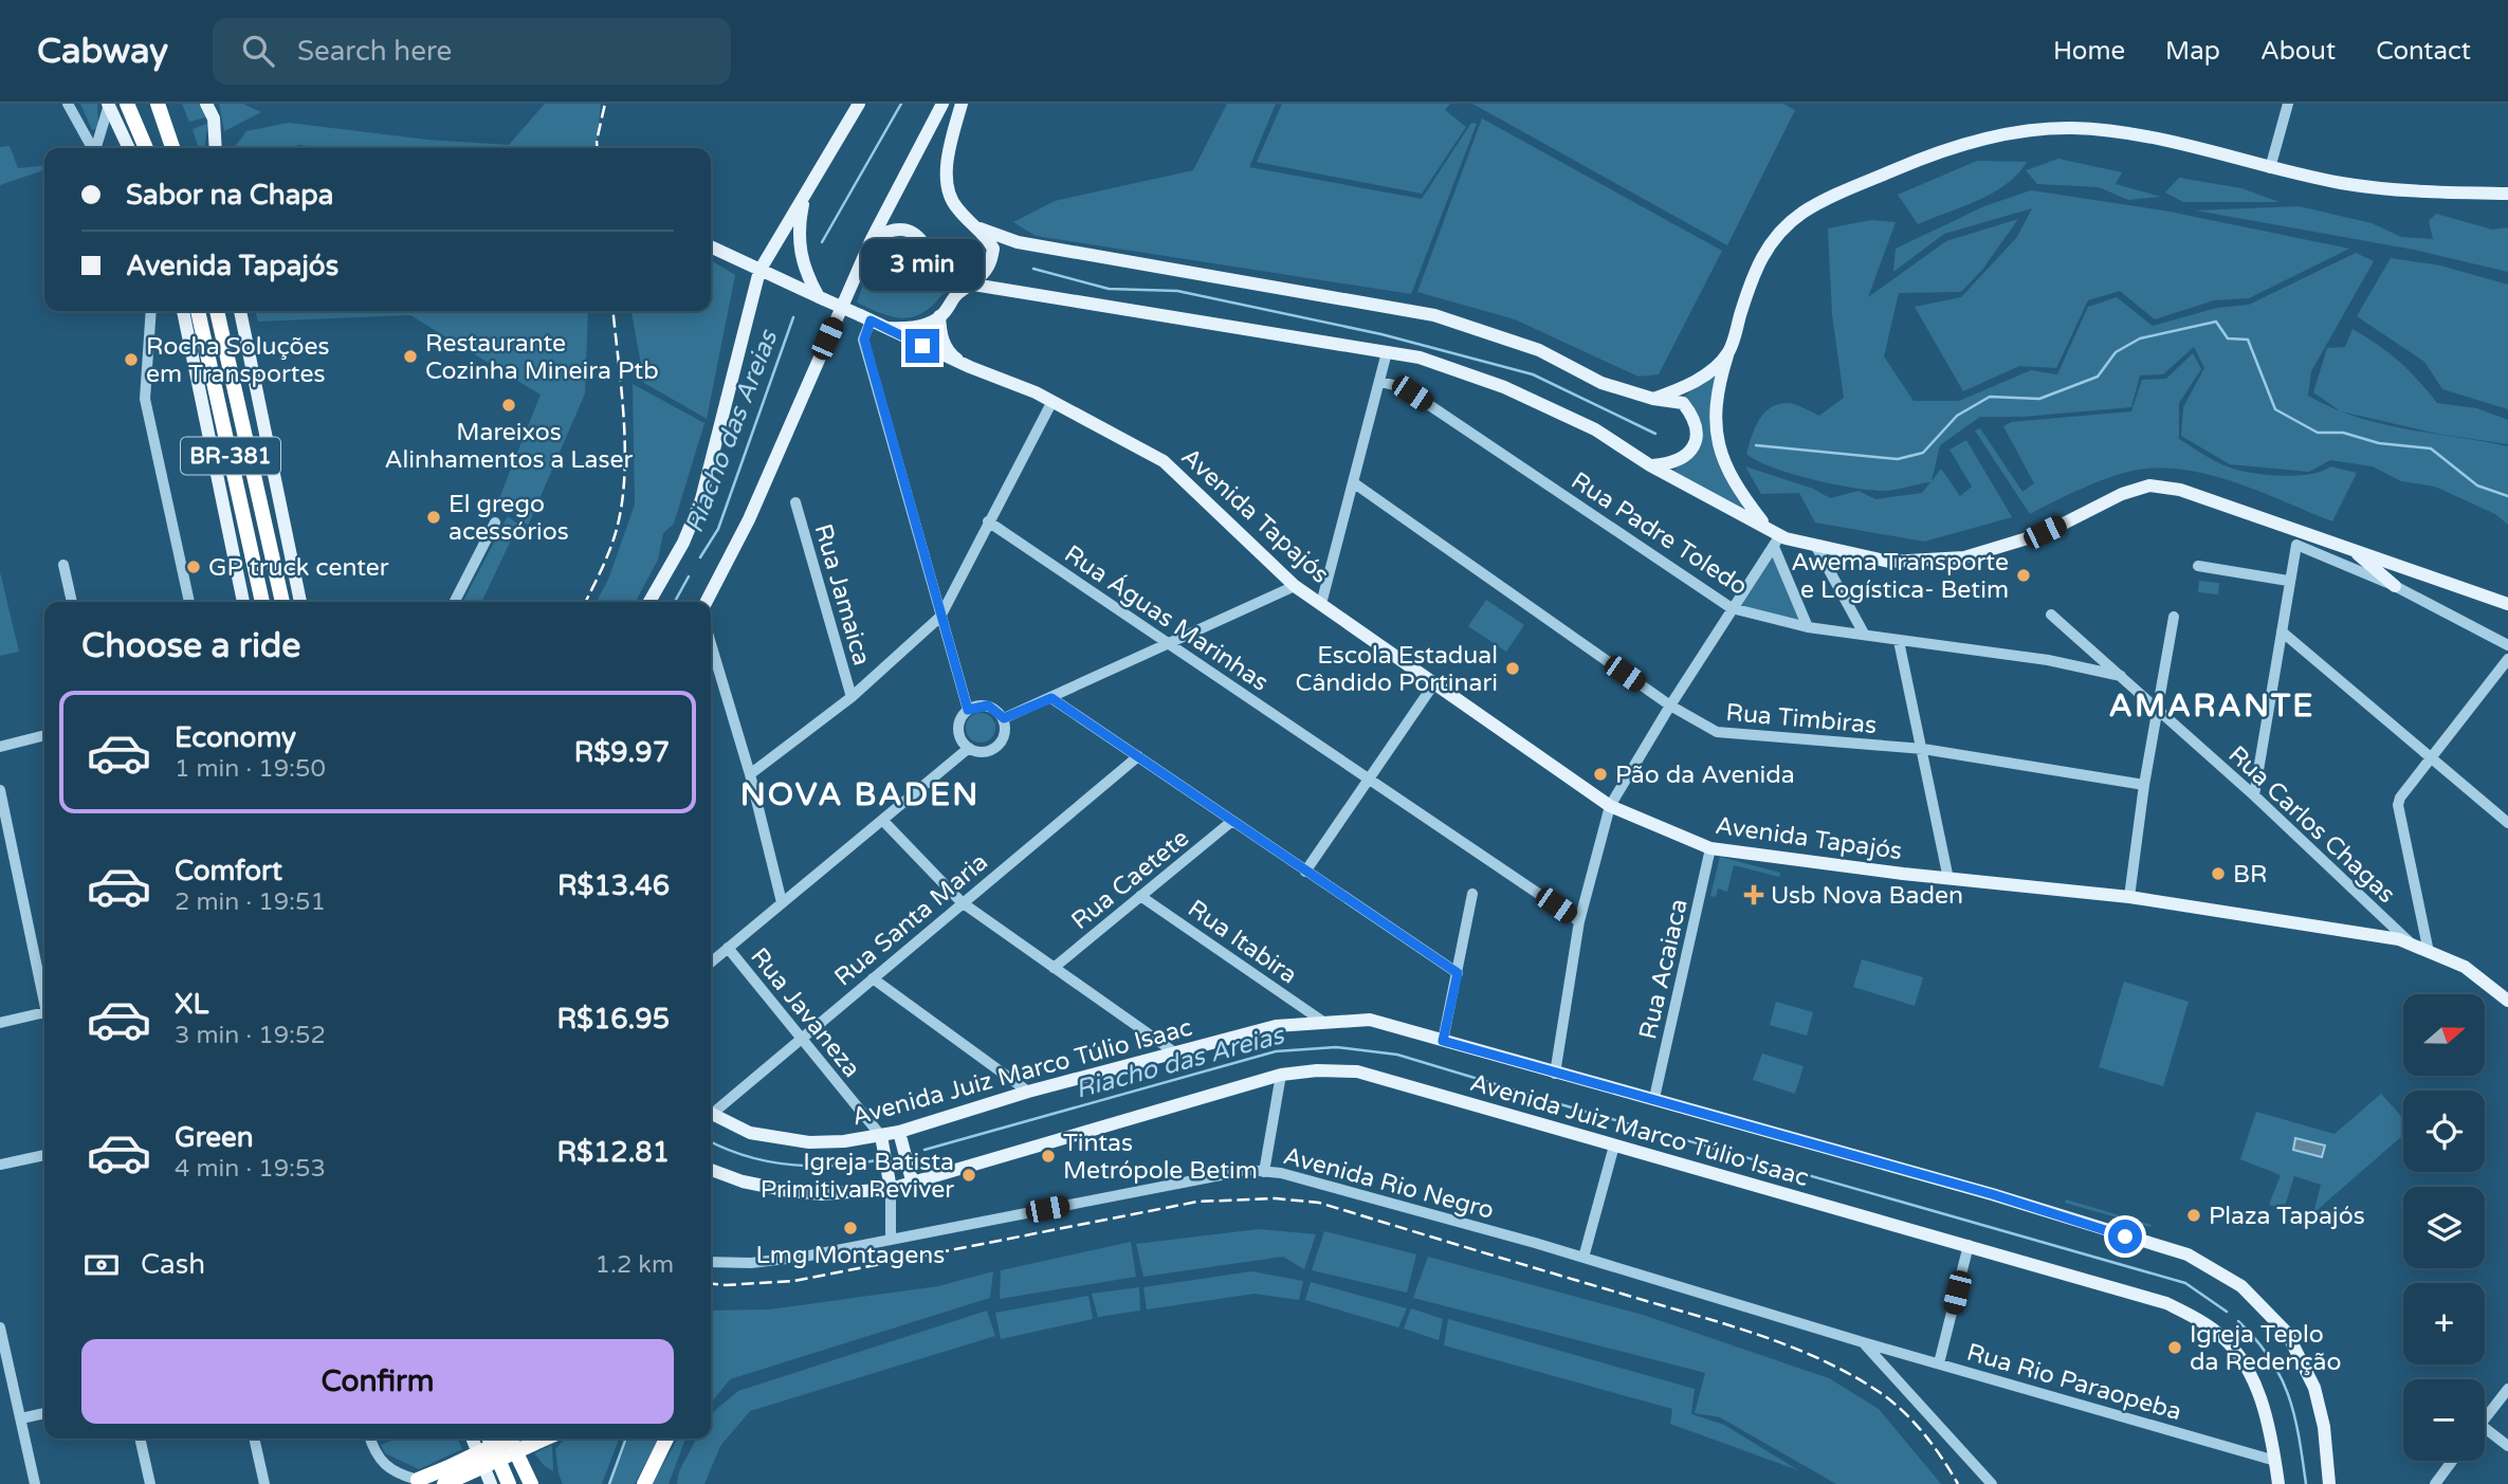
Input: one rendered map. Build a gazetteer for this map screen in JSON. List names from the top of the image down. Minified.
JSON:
{"streets":{"highway":["BR-381"],"main road":["Avenida Tapajós","Avenida Juiz Marco Túlio Isaac"],"street":["Rua Padre Toledo","Rua Jamaica","Rua Águas Marinhas","Rua Timbiras","Rua Carlos Chagas","Rua Caetete","Rua Santa Maria","Rua Itabira","Rua Acaiaca","Rua Javaneza","Avenida Rio Negro","Rua Rio Paraopeba"]},"crossings":[["Avenida Tapajós","Rua Carlos Chagas"],["Avenida Tapajós","Rua Acaiaca"],["Rua Padre Toledo","Rua Carlos Chagas"],["Rua Caetete","Rua Itabira"],["Rua Santa Maria","Rua Javaneza"],["Rua Itabira","Avenida Juiz Marco Túlio Isaac"],["Rua Acaiaca","Avenida Juiz Marco Túlio Isaac"],["Rua Javaneza","Avenida Juiz Marco Túlio Isaac"],["Avenida Juiz Marco Túlio Isaac","Rua Rio Paraopeba"],["Avenida Rio Negro","Rua Rio Paraopeba"]],"districts":["AMARANTE","NOVA BADEN"],"water":["Riacho das Areias"],"places":{"other":["Restaurante Cozinha Mineira Ptb","Rocha Soluções em Transportes","Mareixos Alinhamentos a Laser","El grego acessórios","GP truck center","Awema Transporte e Logística- Betim","Escola Estadual Cândido Portinari","Pão da Avenida","BR","Tintas Metrópole Betim","Igreja Batista Primitiva Reviver","Plaza Tapajós","Lmg Montagens","Igreja Teplo da Redenção"],"health":["Usb Nova Baden"]},"north":"right","page":{"header":"Cabway","search":"Search here","nav":["Home","Map","About","Contact"],"banner":["Sabor na Chapa","Avenida Tapajós"],"bubble":"3 min","heading":"Choose a ride","list":[{"name":"Economy","note":"1 min · 19:50","value":"R$9.97"},{"name":"Comfort","note":"2 min · 19:51","value":"R$13.46"},{"name":"XL","note":"3 min · 19:52","value":"R$16.95"},{"name":"Green","note":"4 min · 19:53","value":"R$12.81"}],"map_buttons":["+","−"],"pay":["Cash","1.2 km"],"buttons":"Confirm"}}
